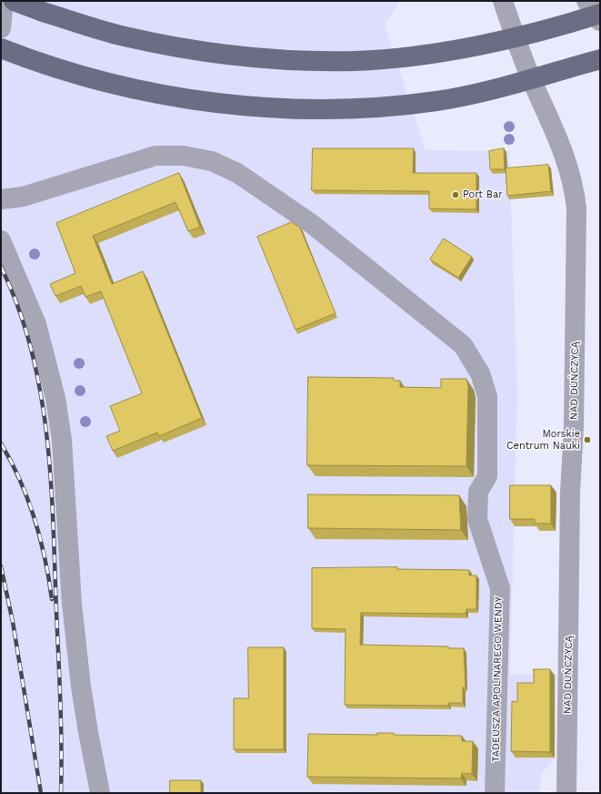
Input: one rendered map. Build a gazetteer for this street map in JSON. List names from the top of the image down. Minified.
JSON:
{"streets":{"street":["NAD DUŃCZYCĄ","TADEUSZA APOLINAREGO WENDY"]},"places":["Port Bar","Morskie Centrum Nauki"]}
